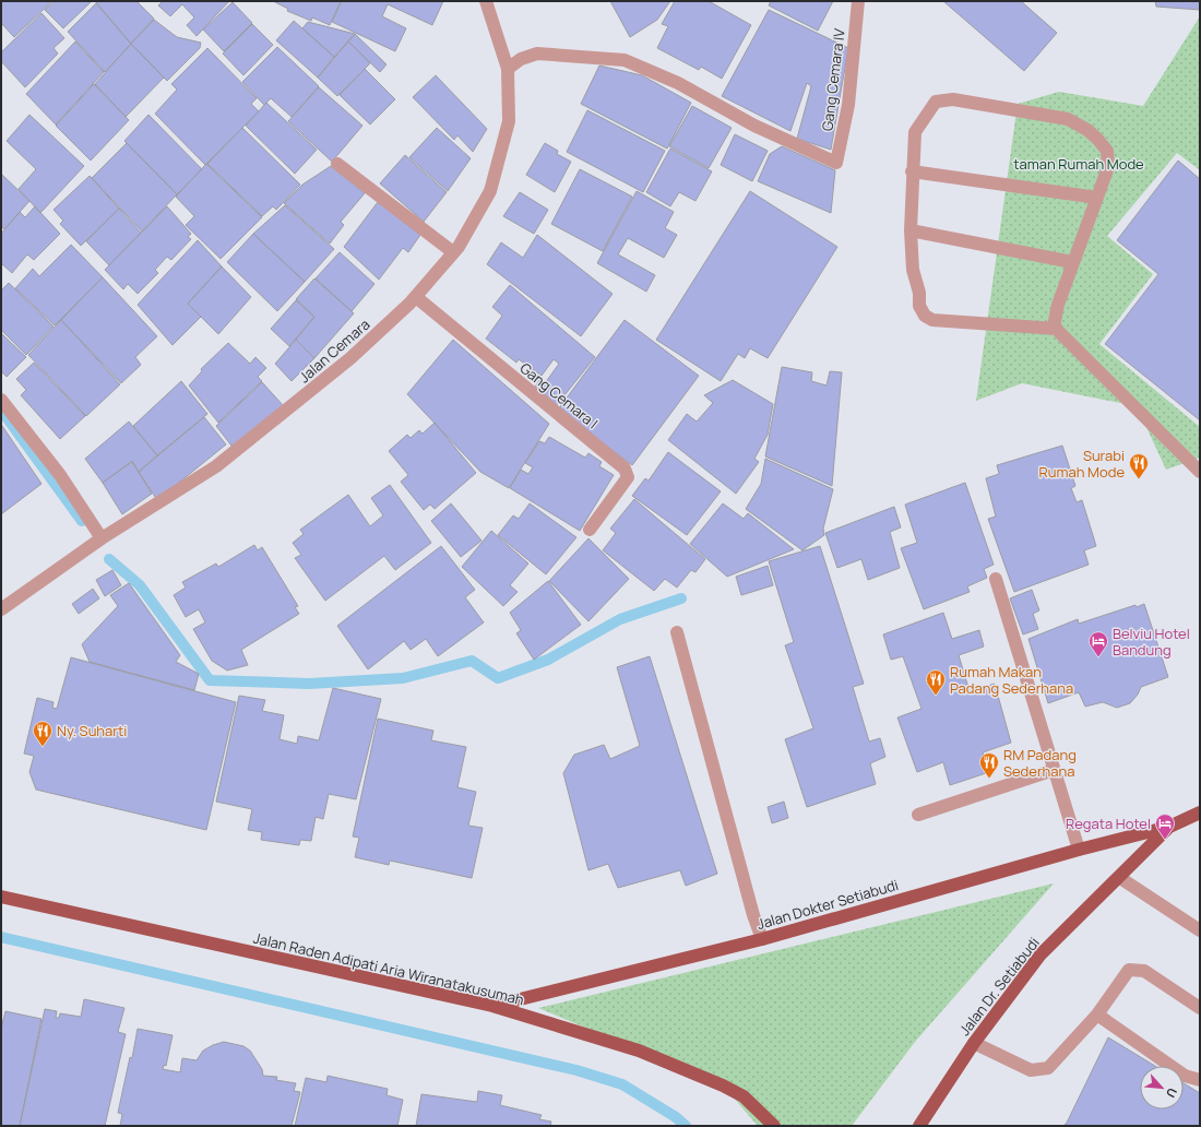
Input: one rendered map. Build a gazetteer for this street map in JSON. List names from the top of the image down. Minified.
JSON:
{"streets":{"main road":["Jalan Dokter Setiabudi","Jalan Raden Adipati Aria Wiranatakusumah","Jalan Dr. Setiabudi"],"street":["Gang Cemara IV","Jalan Cemara","Gang Cemara I"]},"crossings":[["Gang Cemara IV","Jalan Cemara"],["Jalan Cemara","Gang Cemara I"],["Jalan Dokter Setiabudi","Jalan Raden Adipati Aria Wiranatakusumah"],["Jalan Dokter Setiabudi","Jalan Dr. Setiabudi"]],"parks":["taman Rumah Mode"],"places":{"restaurant":["Surabi Rumah Mode","Rumah Makan Padang Sederhana","Ny. Suharti","RM Padang Sederhana"],"hotel":["Belviu Hotel Bandung","Regata Hotel"]},"north":"bottom right"}
